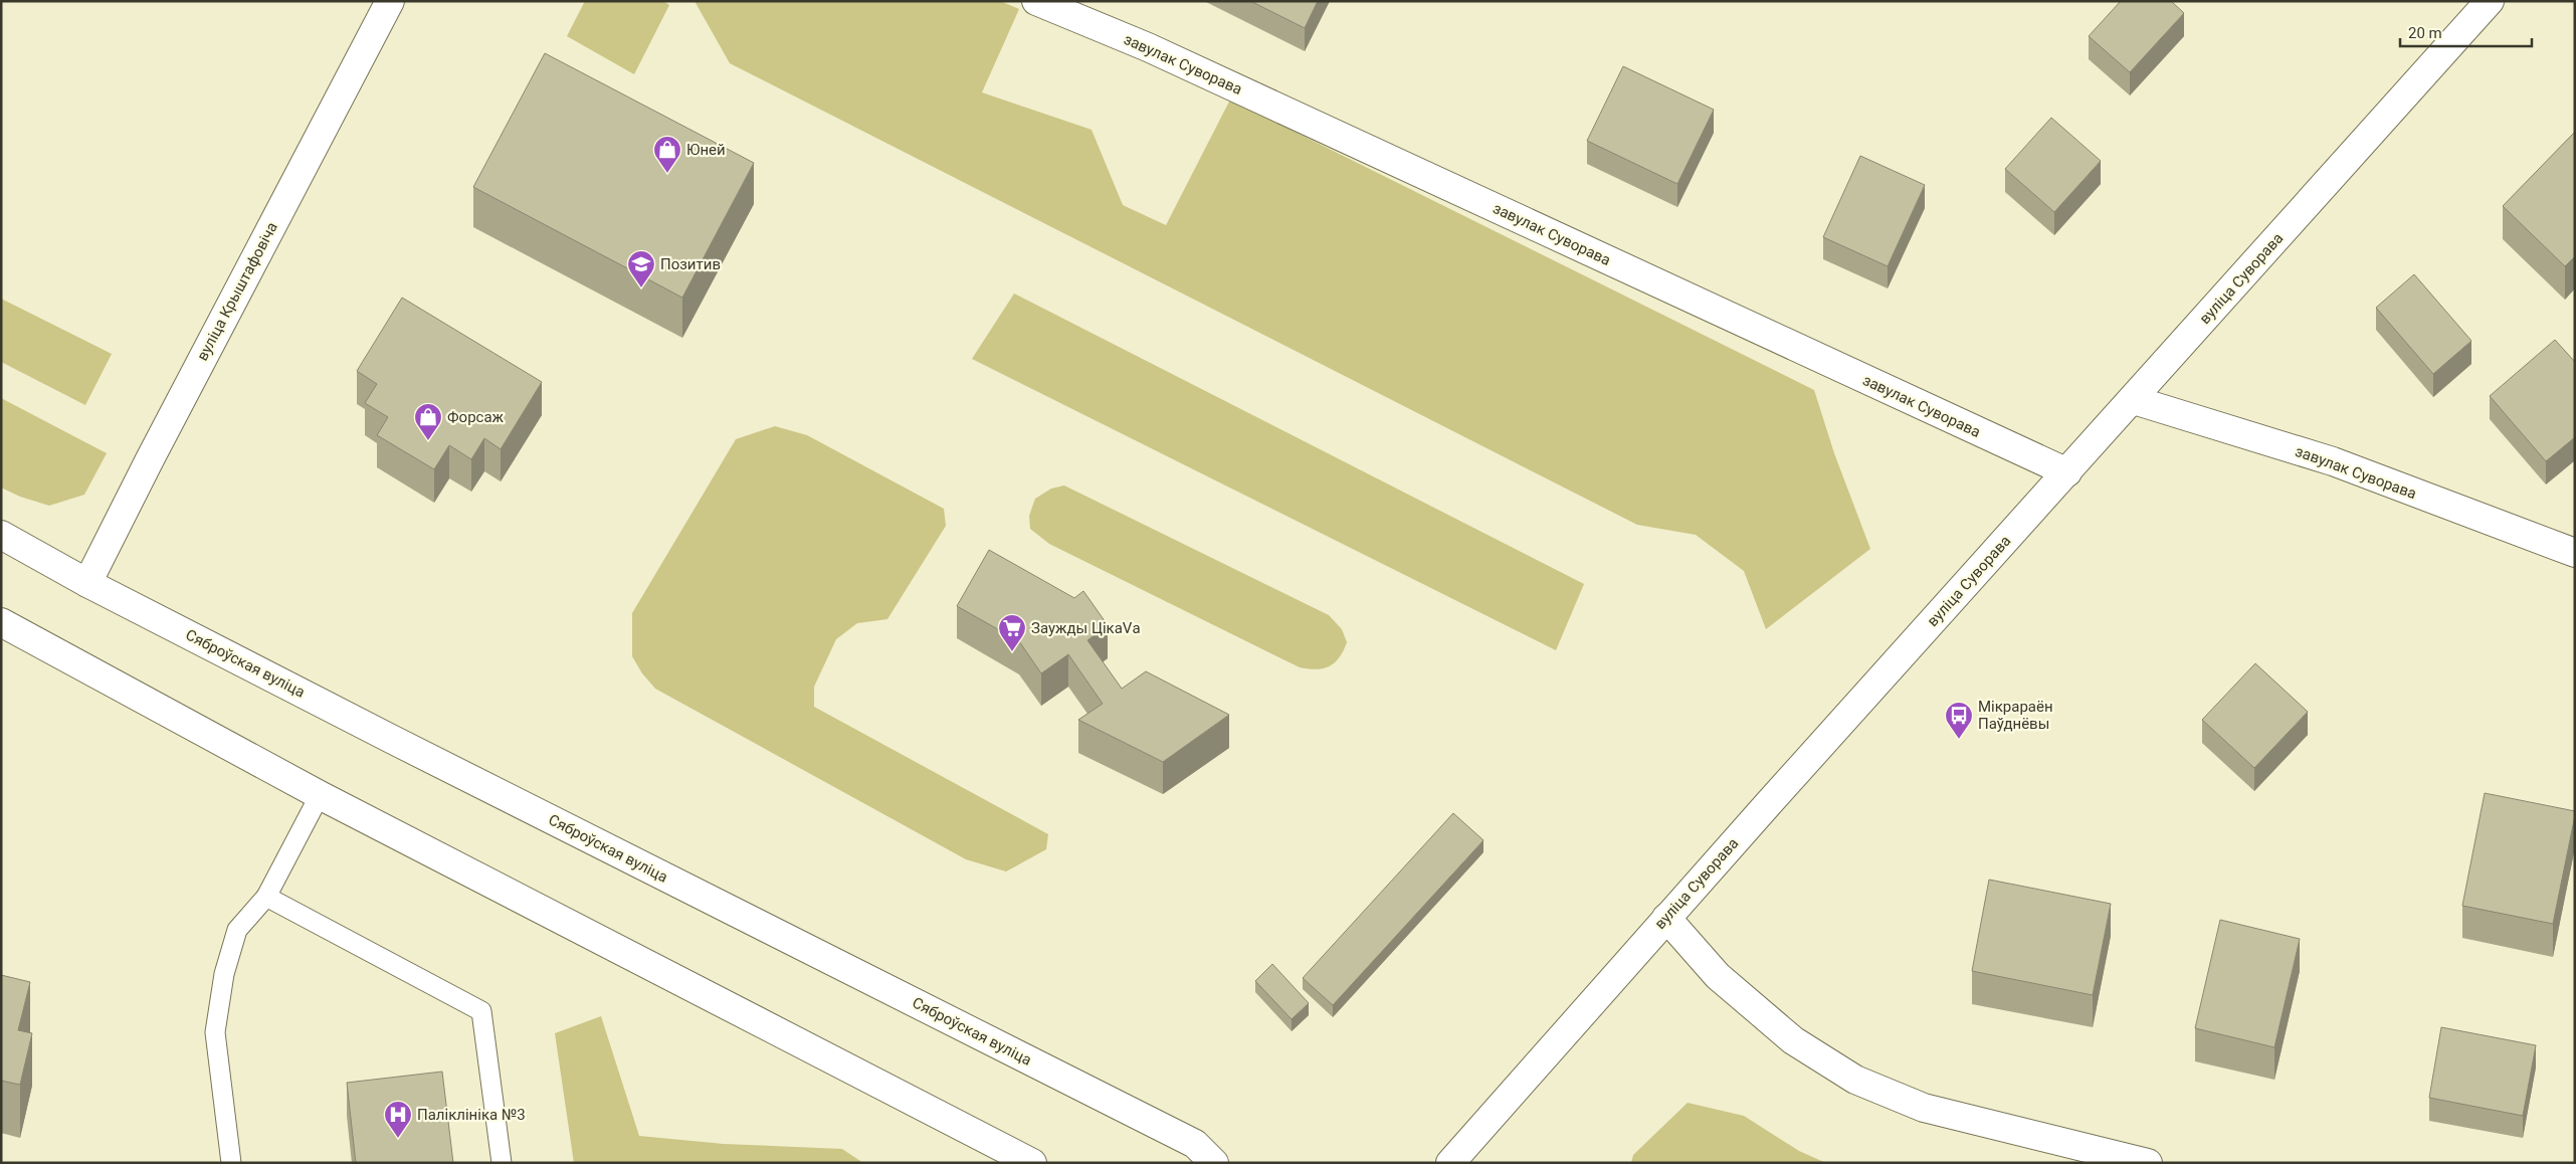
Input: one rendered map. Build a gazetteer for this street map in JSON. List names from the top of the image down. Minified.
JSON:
{"streets":{"main road":["завулак Суворава","вуліца Суворава","вуліца Крыштафовіча","Сяброўская вуліца"]},"crossings":[["завулак Суворава","вуліца Суворава"],["вуліца Крыштафовіча","Сяброўская вуліца"]],"places":{"shop":["Юней","Форсаж"],"school or university":["Позитив"],"supermarket":["Заужды ЦікаVа"],"bus stop":["Мікрараён Паўднёвы"],"hospital":["Паліклініка №3"]},"scale_bar":"20 m"}
